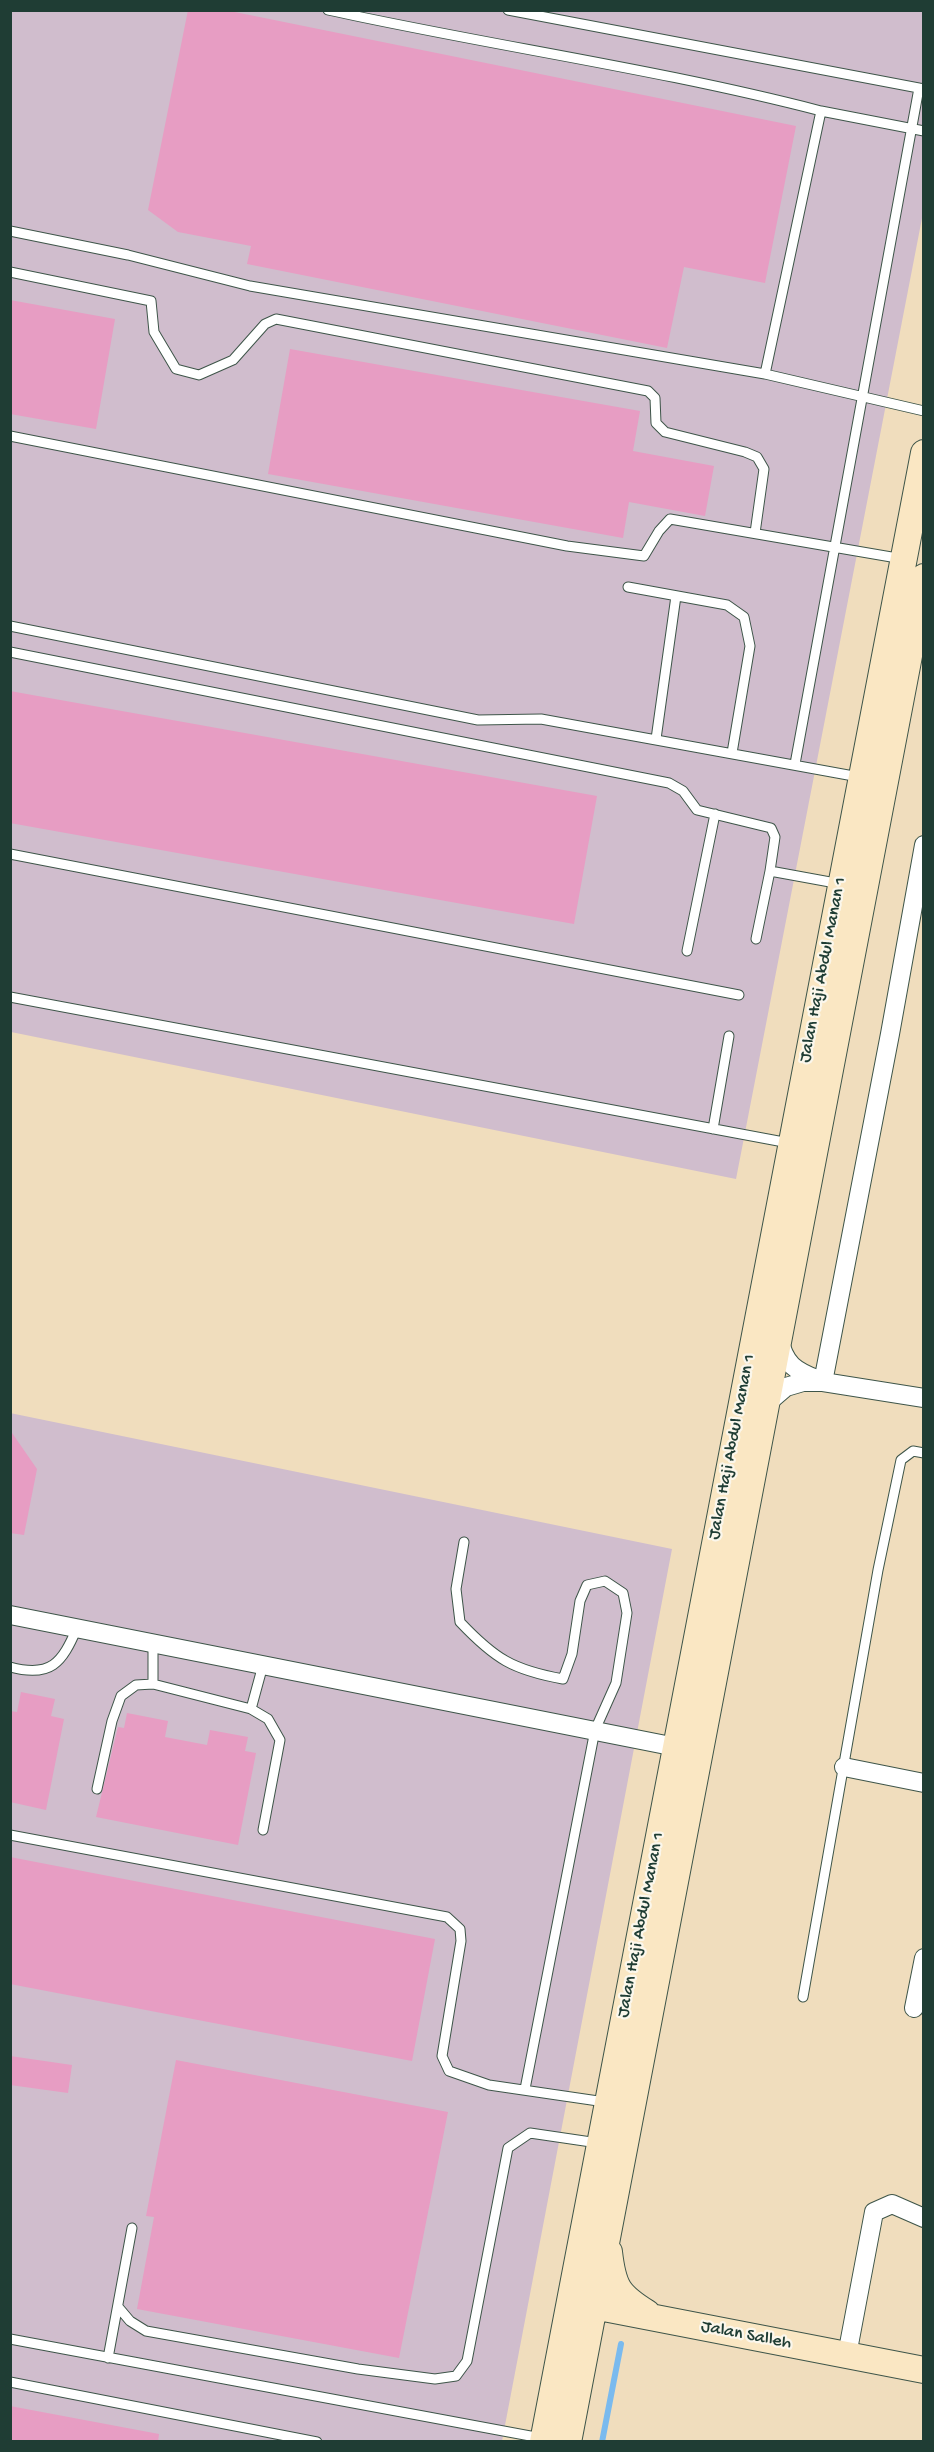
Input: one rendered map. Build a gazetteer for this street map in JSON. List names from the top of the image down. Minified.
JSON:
{"streets":{"street":["Jalan Haji Abdul Manan 1","Jalan Salleh"]},"crossings":[["Jalan Haji Abdul Manan 1","Jalan Salleh"]]}
